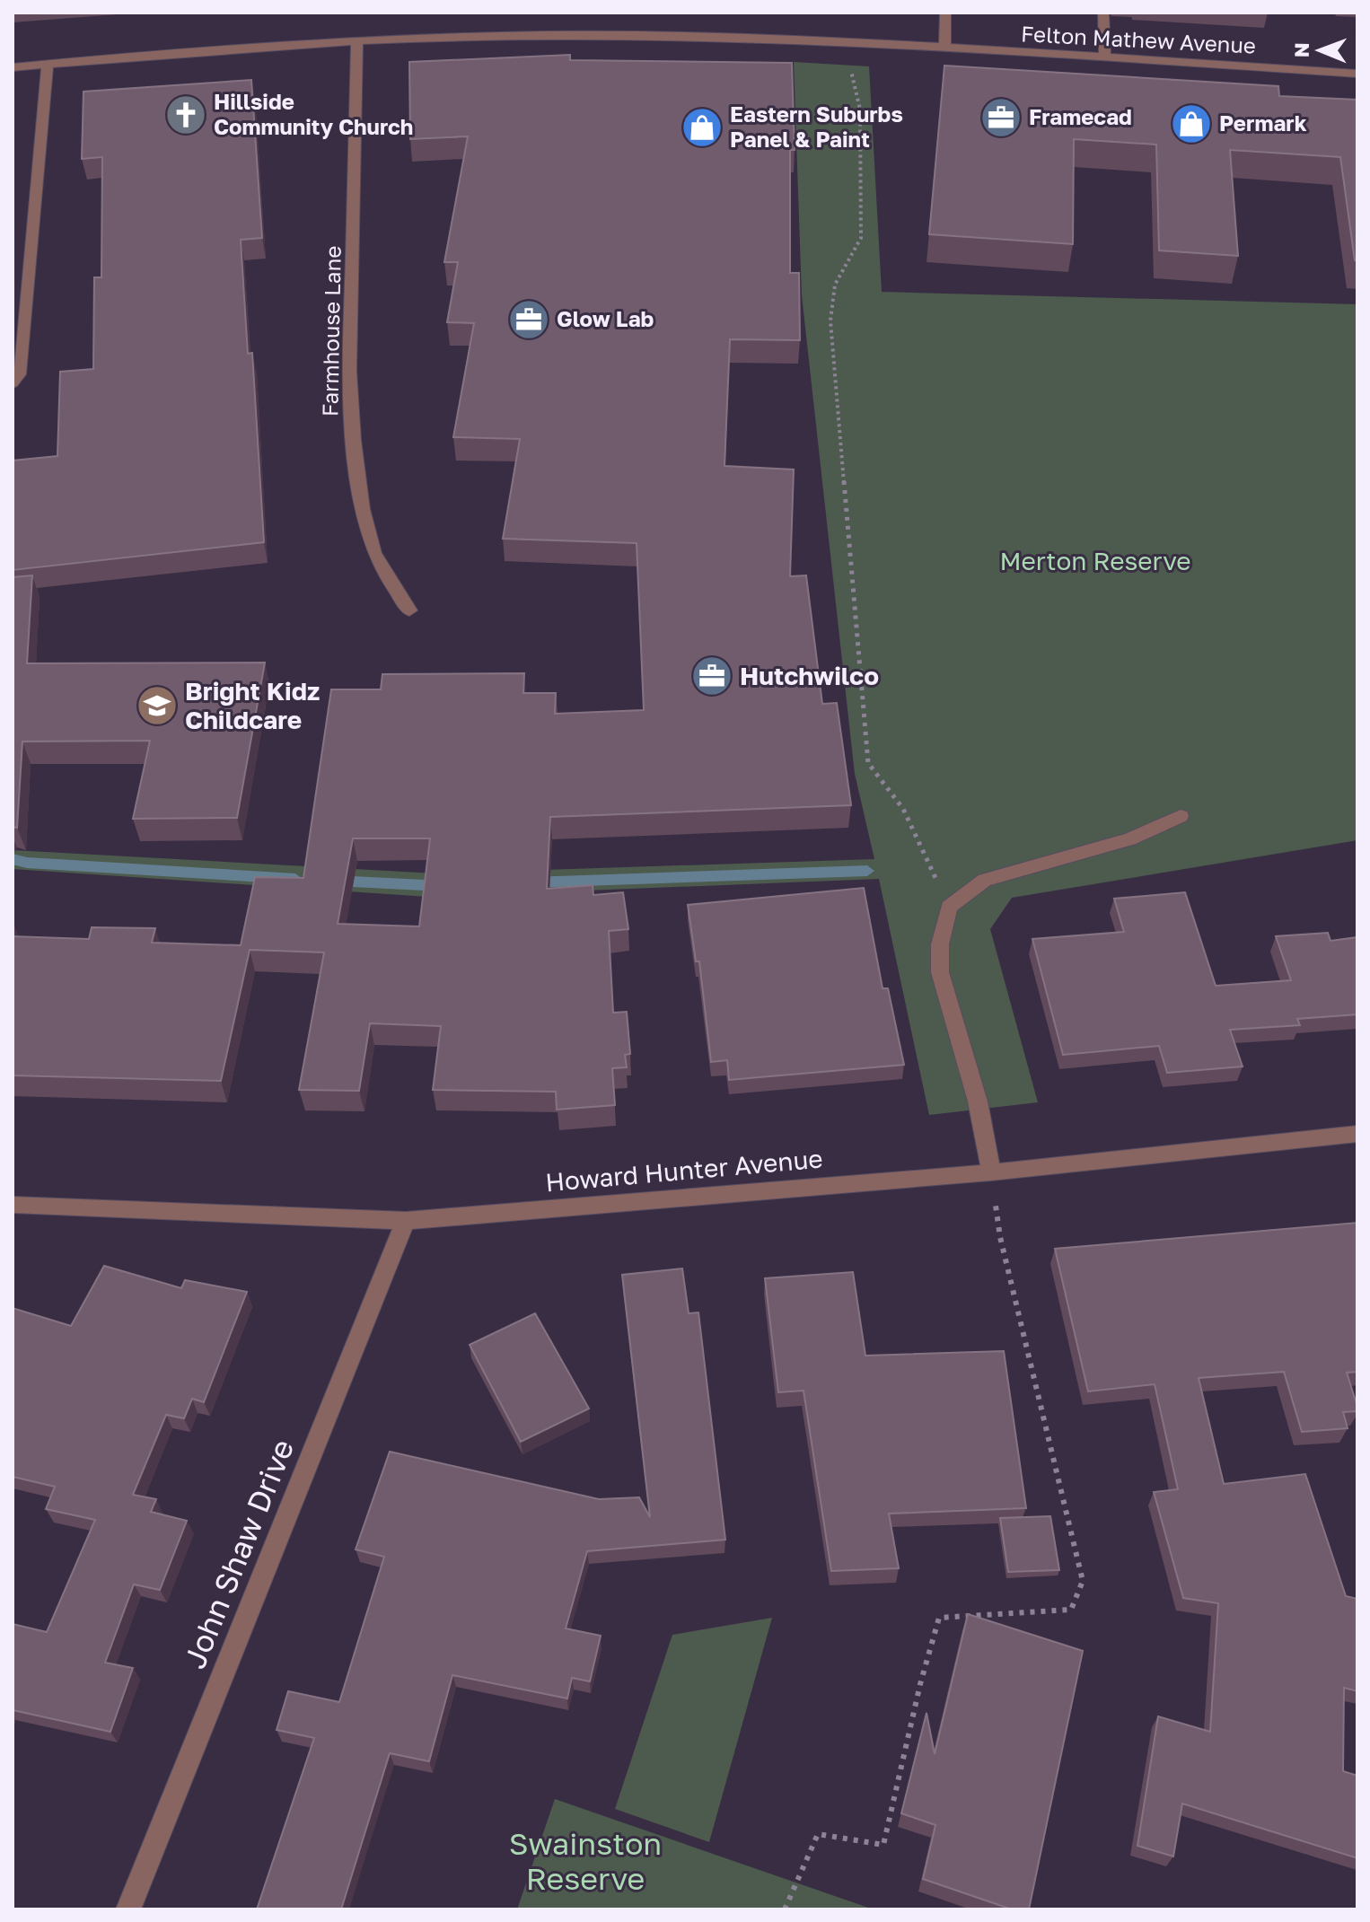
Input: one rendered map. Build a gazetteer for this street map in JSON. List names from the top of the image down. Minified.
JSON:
{"streets":{"street":["Felton Mathew Avenue","Farmhouse Lane","Howard Hunter Avenue","John Shaw Drive"]},"crossings":[["Felton Mathew Avenue","Farmhouse Lane"],["Howard Hunter Avenue","John Shaw Drive"]],"parks":["Merton Reserve","Swainston Reserve"],"places":{"church":["Hillside Community Church"],"office":["Framecad","Glow Lab","Hutchwilco"],"shop":["Permark","Eastern Suburbs Panel & Paint"],"school or university":["Bright Kidz Childcare"]},"north":"left"}
